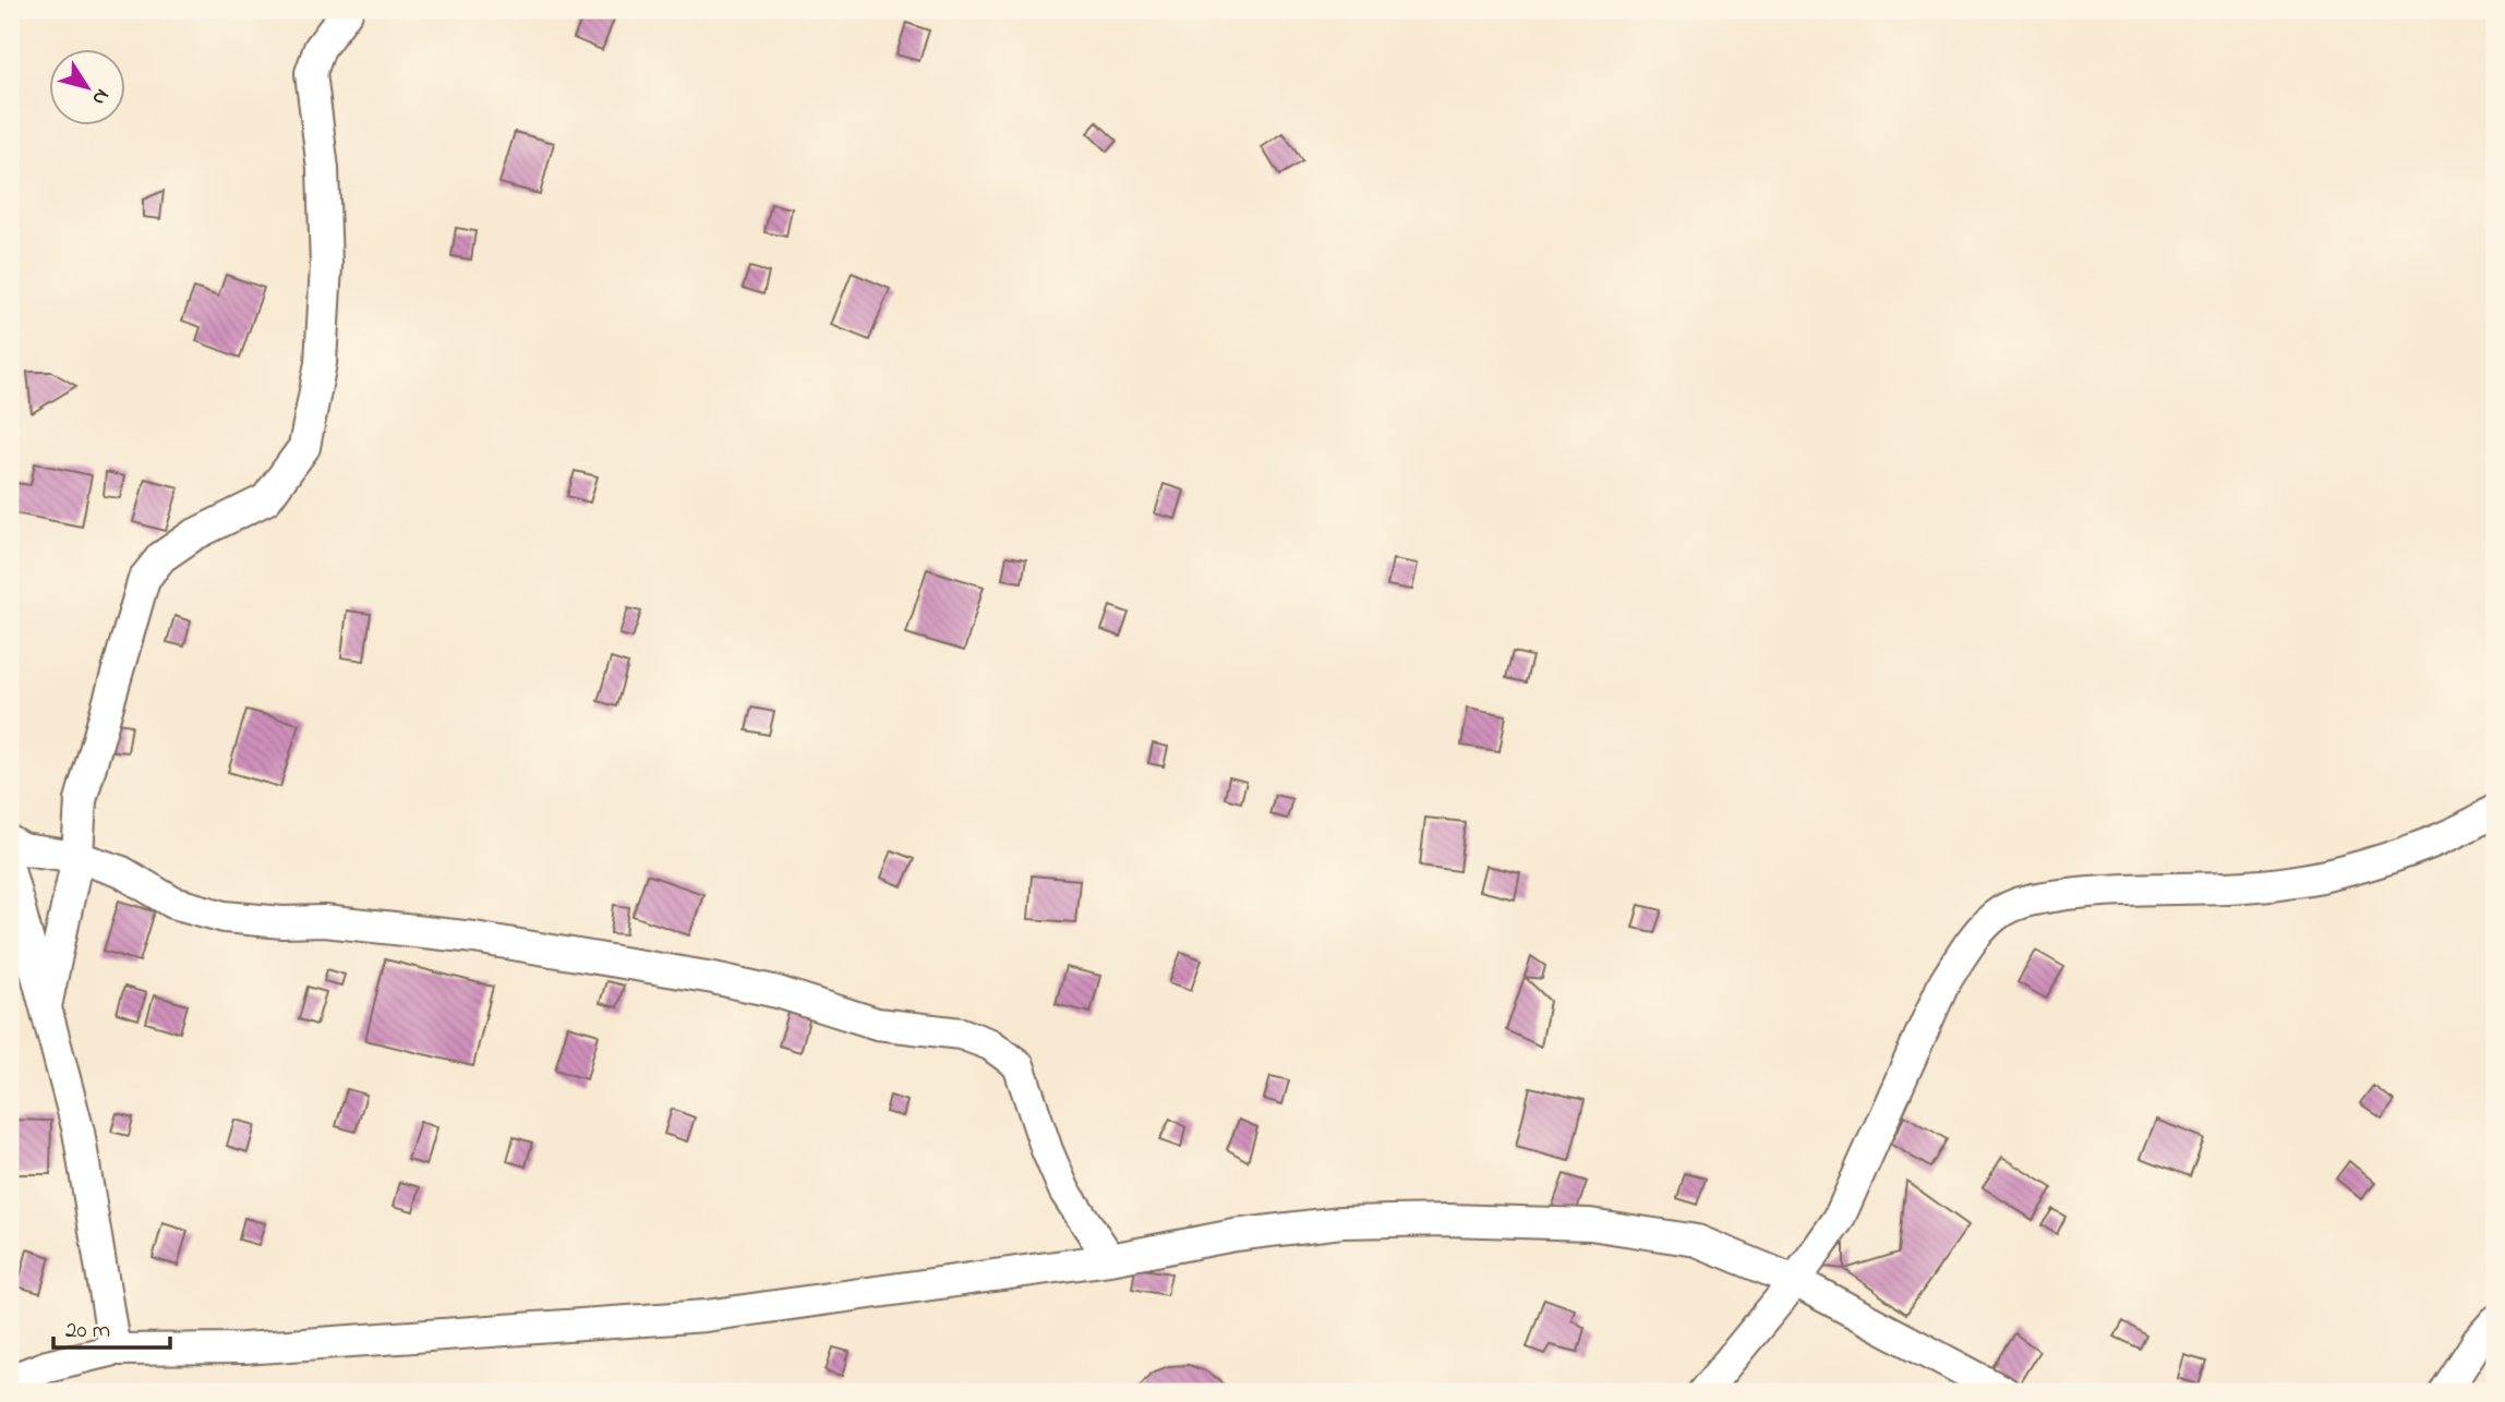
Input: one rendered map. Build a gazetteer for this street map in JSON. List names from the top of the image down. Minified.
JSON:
{"scale_bar":"20 m","north":"bottom right"}
